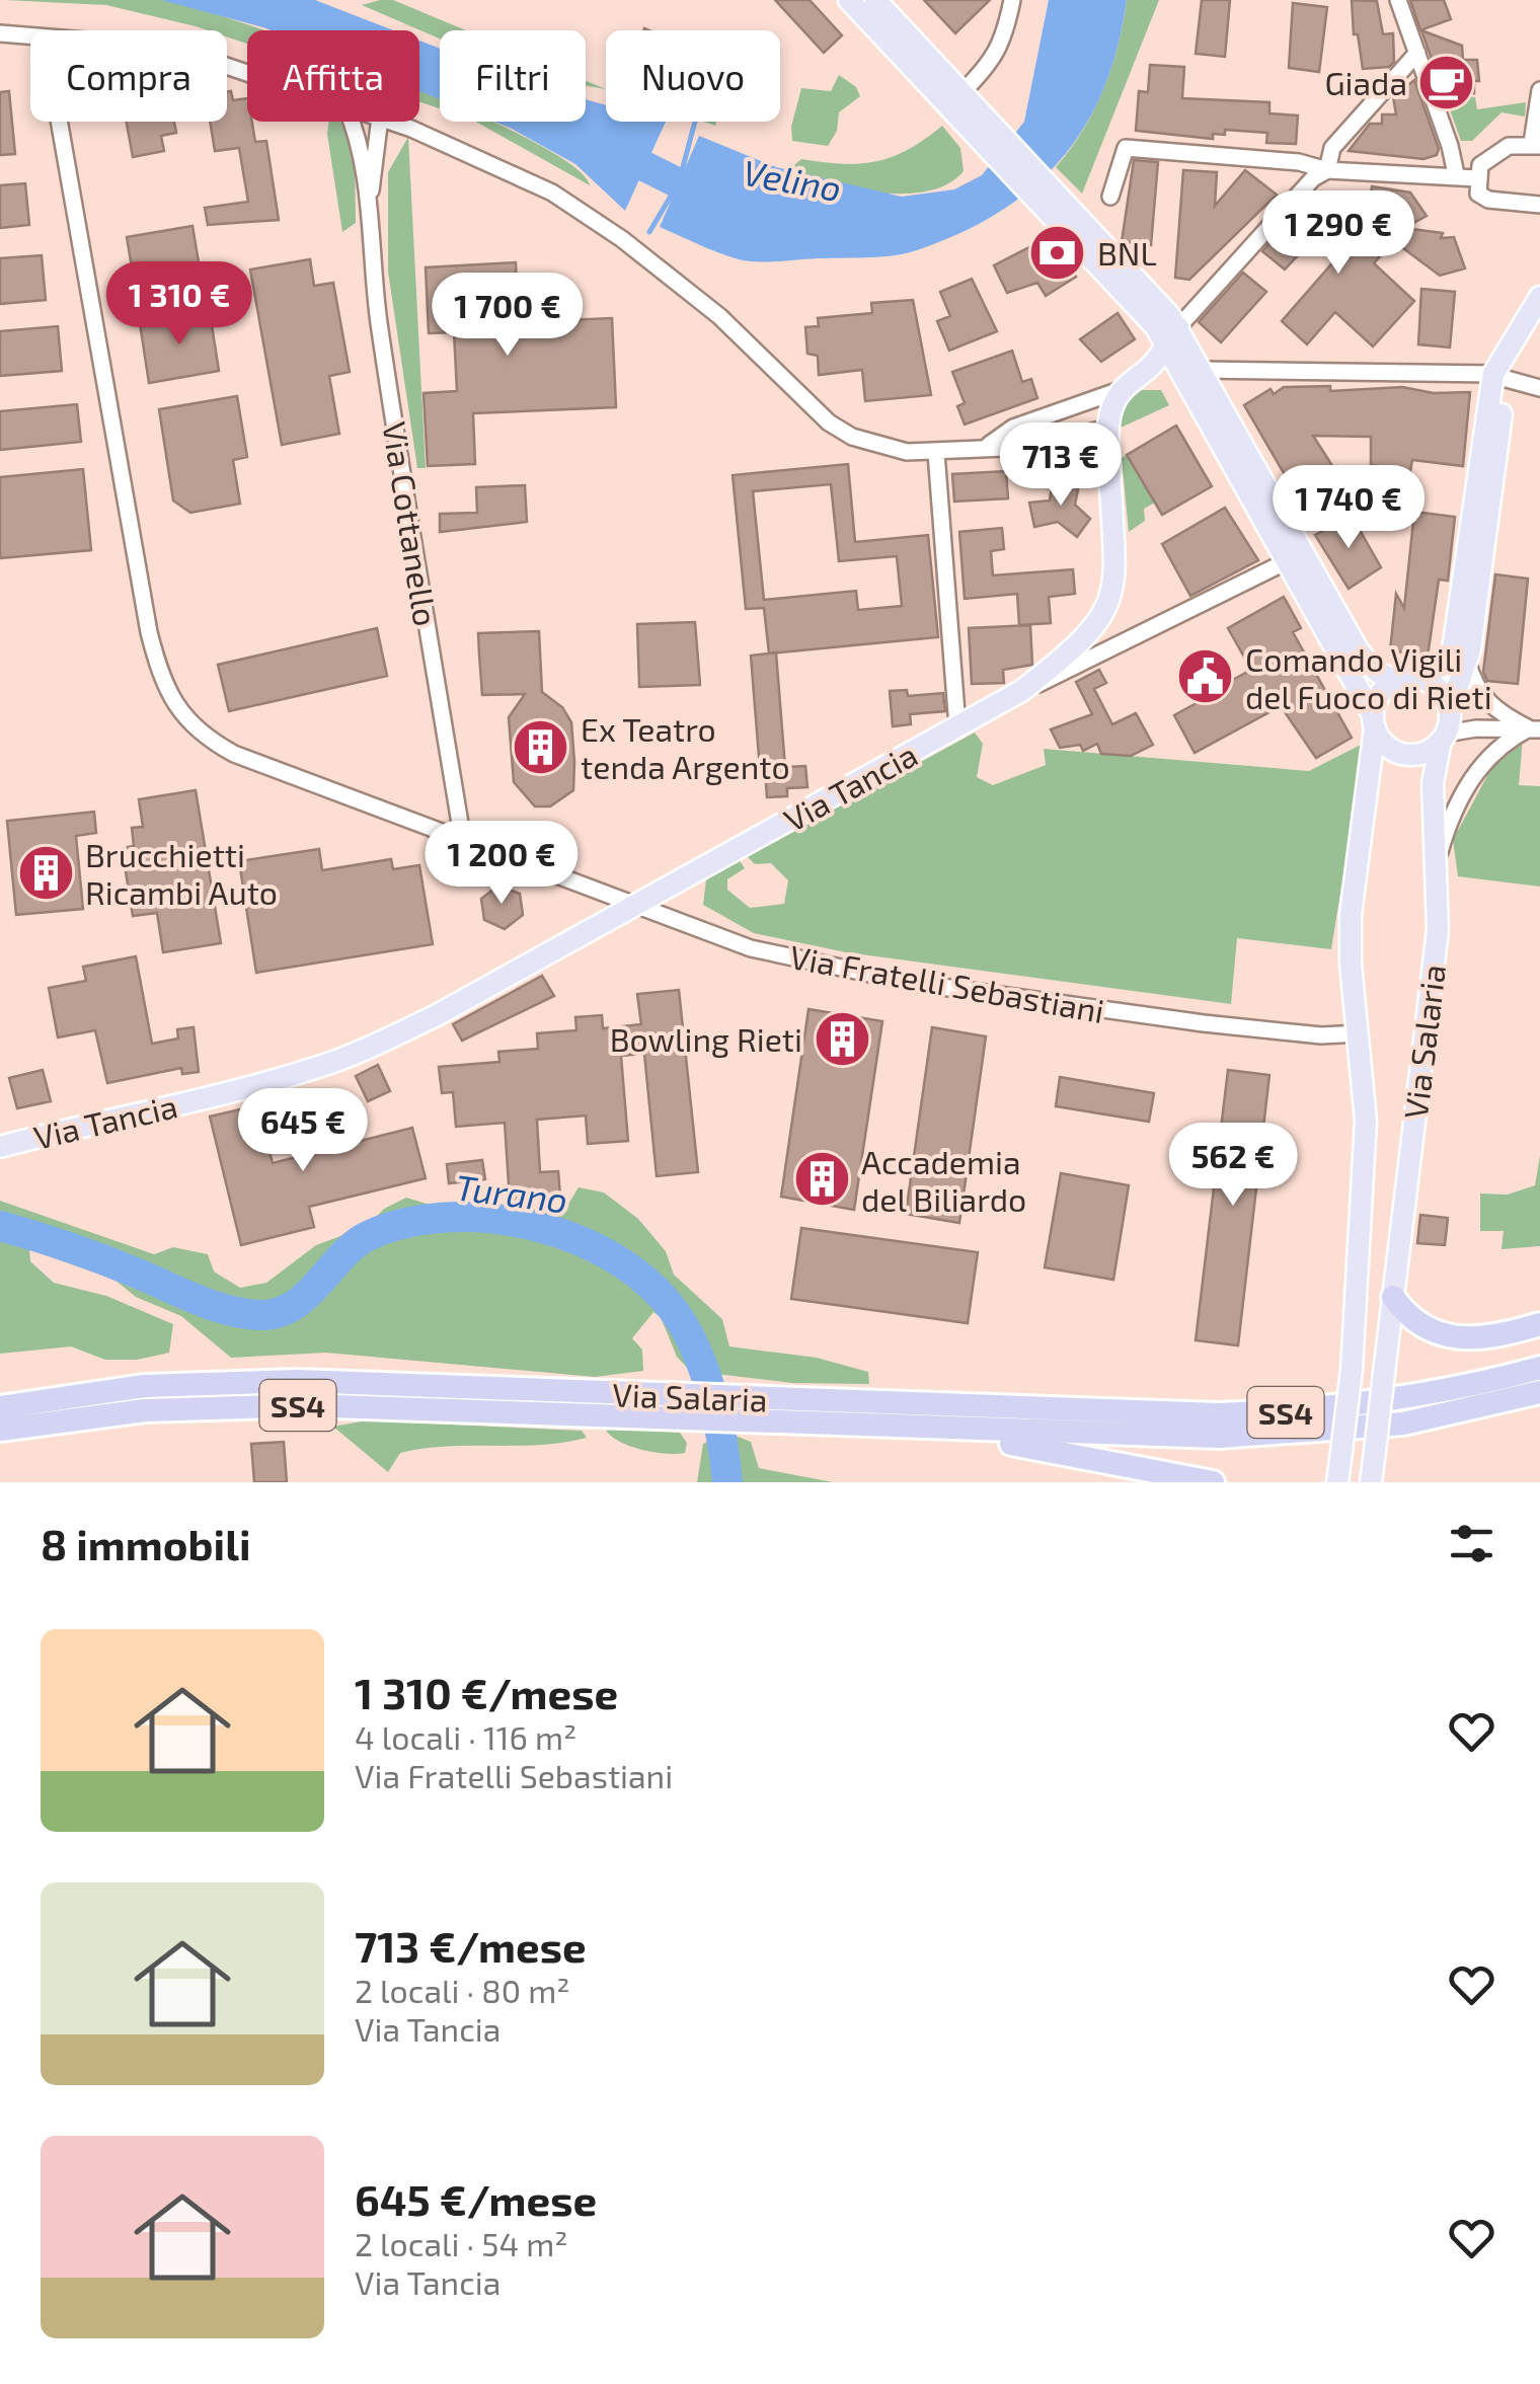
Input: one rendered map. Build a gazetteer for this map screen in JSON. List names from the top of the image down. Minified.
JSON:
{"streets":{"highway":["Via Salaria","SS4"],"main road":["Via Tancia"],"street":["Via Cottanello","Via Fratelli Sebastiani"]},"crossings":[["Via Cottanello","Via Fratelli Sebastiani"],["Via Tancia","Via Fratelli Sebastiani"]],"water":["Velino","Turano"],"places":{"cafe":["Giada"],"bank":["BNL"],"public building":["Comando Vigili del Fuoco di Rieti"],"building":["Ex Teatro tenda Argento","Brucchietti Ricambi Auto","Bowling Rieti","Accademia del Biliardo"]},"page":{"chip":["Compra","Affitta","Filtri","Nuovo"],"price":["1 290 €","1 310 €","1 700 €","713 €","1 740 €","1 200 €","645 €","562 €"],"heading":"8 immobili","list":[{"name":"1 310 €/mese","note":"4 locali · 116 m² · Via Fratelli Sebastiani"},{"name":"713 €/mese","note":"2 locali · 80 m² · Via Tancia"},{"name":"645 €/mese","note":"2 locali · 54 m² · Via Tancia"}]}}
